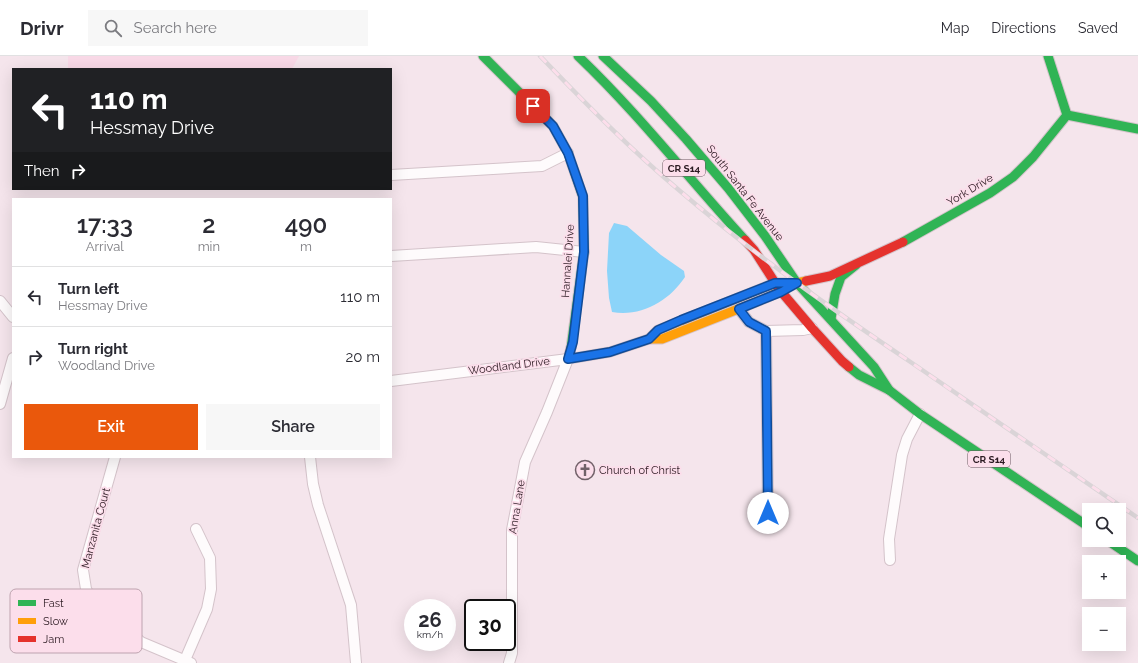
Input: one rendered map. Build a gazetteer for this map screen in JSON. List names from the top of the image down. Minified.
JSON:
{"streets":{"main road":["CR S14","York Drive","South Santa Fe Avenue","Hannalei Drive","Woodland Drive"],"street":["Anna Lane","Manzanita Court"]},"crossings":[["York Drive","South Santa Fe Avenue"],["York Drive","Woodland Drive"],["South Santa Fe Avenue","Woodland Drive"],["Hannalei Drive","Woodland Drive"],["Hannalei Drive","Anna Lane"],["Woodland Drive","Anna Lane"]],"places":{"church":["Church of Christ"]},"legend":["Fast","Slow","Jam"],"page":{"header":"Drivr","search":"Search here","nav":["Map","Directions","Saved"],"turn":["110 m","Hessmay Drive"],"then":"Then","eta":["17:33","Arrival","2","min","490","m"],"list":[{"name":"Turn left","note":"Hessmay Drive","value":"110 m"},{"name":"Turn right","note":"Woodland Drive","value":"20 m"}],"buttons":["Exit","Share"],"map_buttons":["+","−"],"speed":"26 km/h","limit":"30"}}
